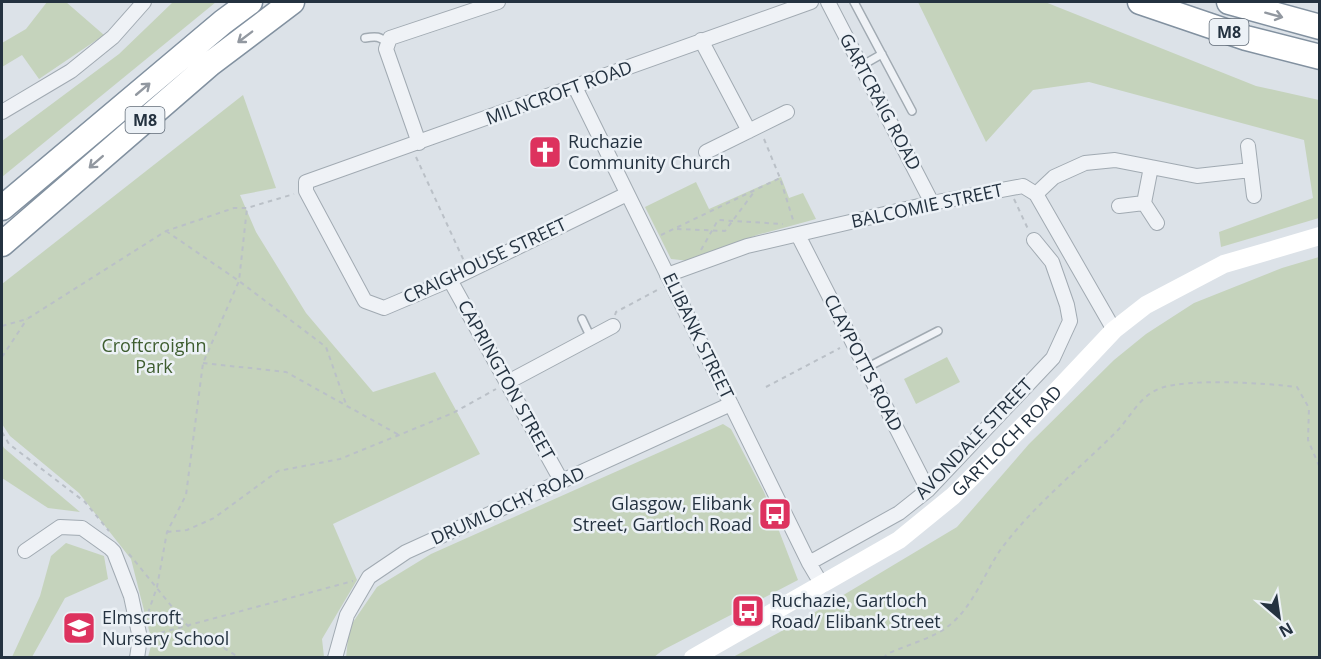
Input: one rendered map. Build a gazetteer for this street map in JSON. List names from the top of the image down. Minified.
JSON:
{"streets":{"highway":["M8"],"main road":["GARTLOCH ROAD"],"street":["MILNCROFT ROAD","GARTCRAIG ROAD","BALCOMIE STREET","CRAIGHOUSE STREET","ELIBANK STREET","CLAYPOTTS ROAD","CAPRINGTON STREET","AVONDALE STREET","DRUMLOCHY ROAD"]},"crossings":[["MILNCROFT ROAD","CRAIGHOUSE STREET"],["MILNCROFT ROAD","ELIBANK STREET"],["GARTCRAIG ROAD","BALCOMIE STREET"],["BALCOMIE STREET","ELIBANK STREET"],["BALCOMIE STREET","CLAYPOTTS ROAD"],["CRAIGHOUSE STREET","ELIBANK STREET"],["CRAIGHOUSE STREET","CAPRINGTON STREET"],["ELIBANK STREET","AVONDALE STREET"],["ELIBANK STREET","GARTLOCH ROAD"],["ELIBANK STREET","DRUMLOCHY ROAD"],["CLAYPOTTS ROAD","AVONDALE STREET"],["CAPRINGTON STREET","DRUMLOCHY ROAD"]],"parks":["Croftcroighn Park"],"places":{"church":["Ruchazie Community Church"],"bus stop":["Glasgow, Elibank Street, Gartloch Road","Ruchazie, Gartloch Road/ Elibank Street"],"school or university":["Elmscroft Nursery School"]},"north":"bottom right"}
